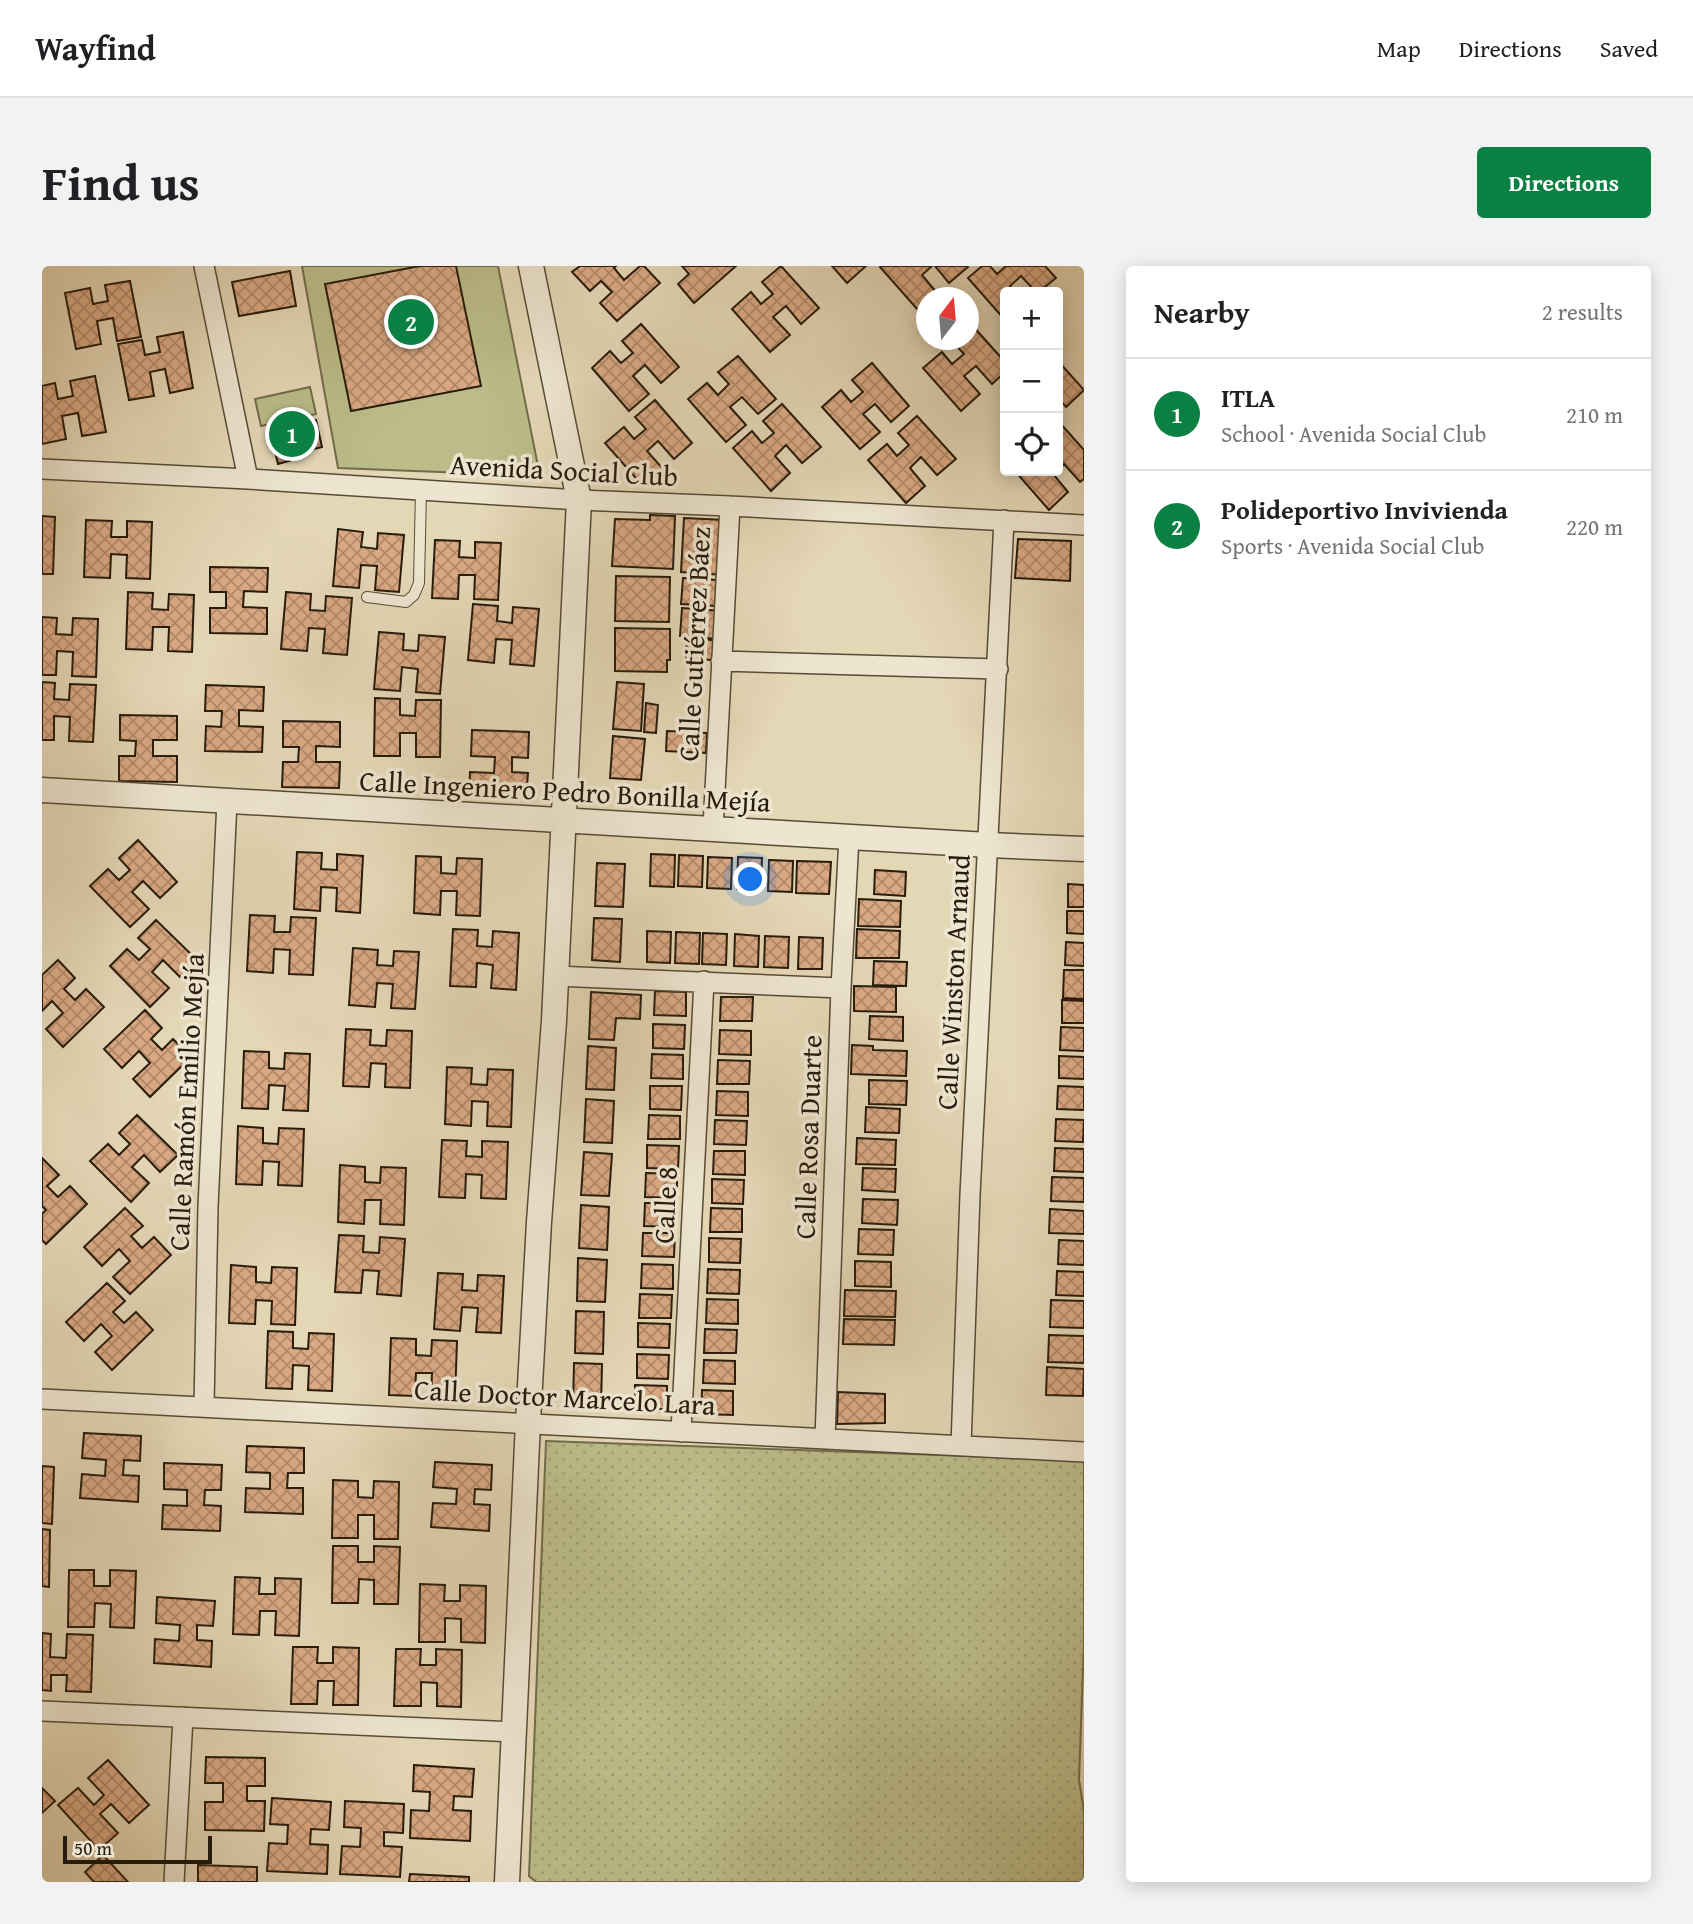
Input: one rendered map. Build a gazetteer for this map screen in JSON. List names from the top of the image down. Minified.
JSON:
{"streets":{"street":["Avenida Social Club","Calle Gutiérrez Báez","Calle Ingeniero Pedro Bonilla Mejía","Calle Winston Arnaud","Calle Ramón Emilio Mejía","Calle Rosa Duarte","Calle 8","Calle Doctor Marcelo Lara"]},"crossings":[["Avenida Social Club","Calle Gutiérrez Báez"],["Avenida Social Club","Calle Winston Arnaud"],["Calle Gutiérrez Báez","Calle Ingeniero Pedro Bonilla Mejía"],["Calle Ingeniero Pedro Bonilla Mejía","Calle Winston Arnaud"],["Calle Ingeniero Pedro Bonilla Mejía","Calle Ramón Emilio Mejía"],["Calle Ingeniero Pedro Bonilla Mejía","Calle Rosa Duarte"],["Calle Winston Arnaud","Calle Doctor Marcelo Lara"],["Calle Ramón Emilio Mejía","Calle Doctor Marcelo Lara"],["Calle Rosa Duarte","Calle Doctor Marcelo Lara"],["Calle 8","Calle Doctor Marcelo Lara"]],"scale_bar":"50 m","north":"top","page":{"header":"Wayfind","nav":["Map","Directions","Saved"],"title":"Find us","buttons":"Directions","heading":["Nearby","2 results"],"map_buttons":["+","−"],"pins":["2","1"],"list":[{"mark":"1","name":"ITLA","note":"School · Avenida Social Club","value":"210 m"},{"mark":"2","name":"Polideportivo Invivienda","note":"Sports · Avenida Social Club","value":"220 m"}],"scale":"50 m"}}
